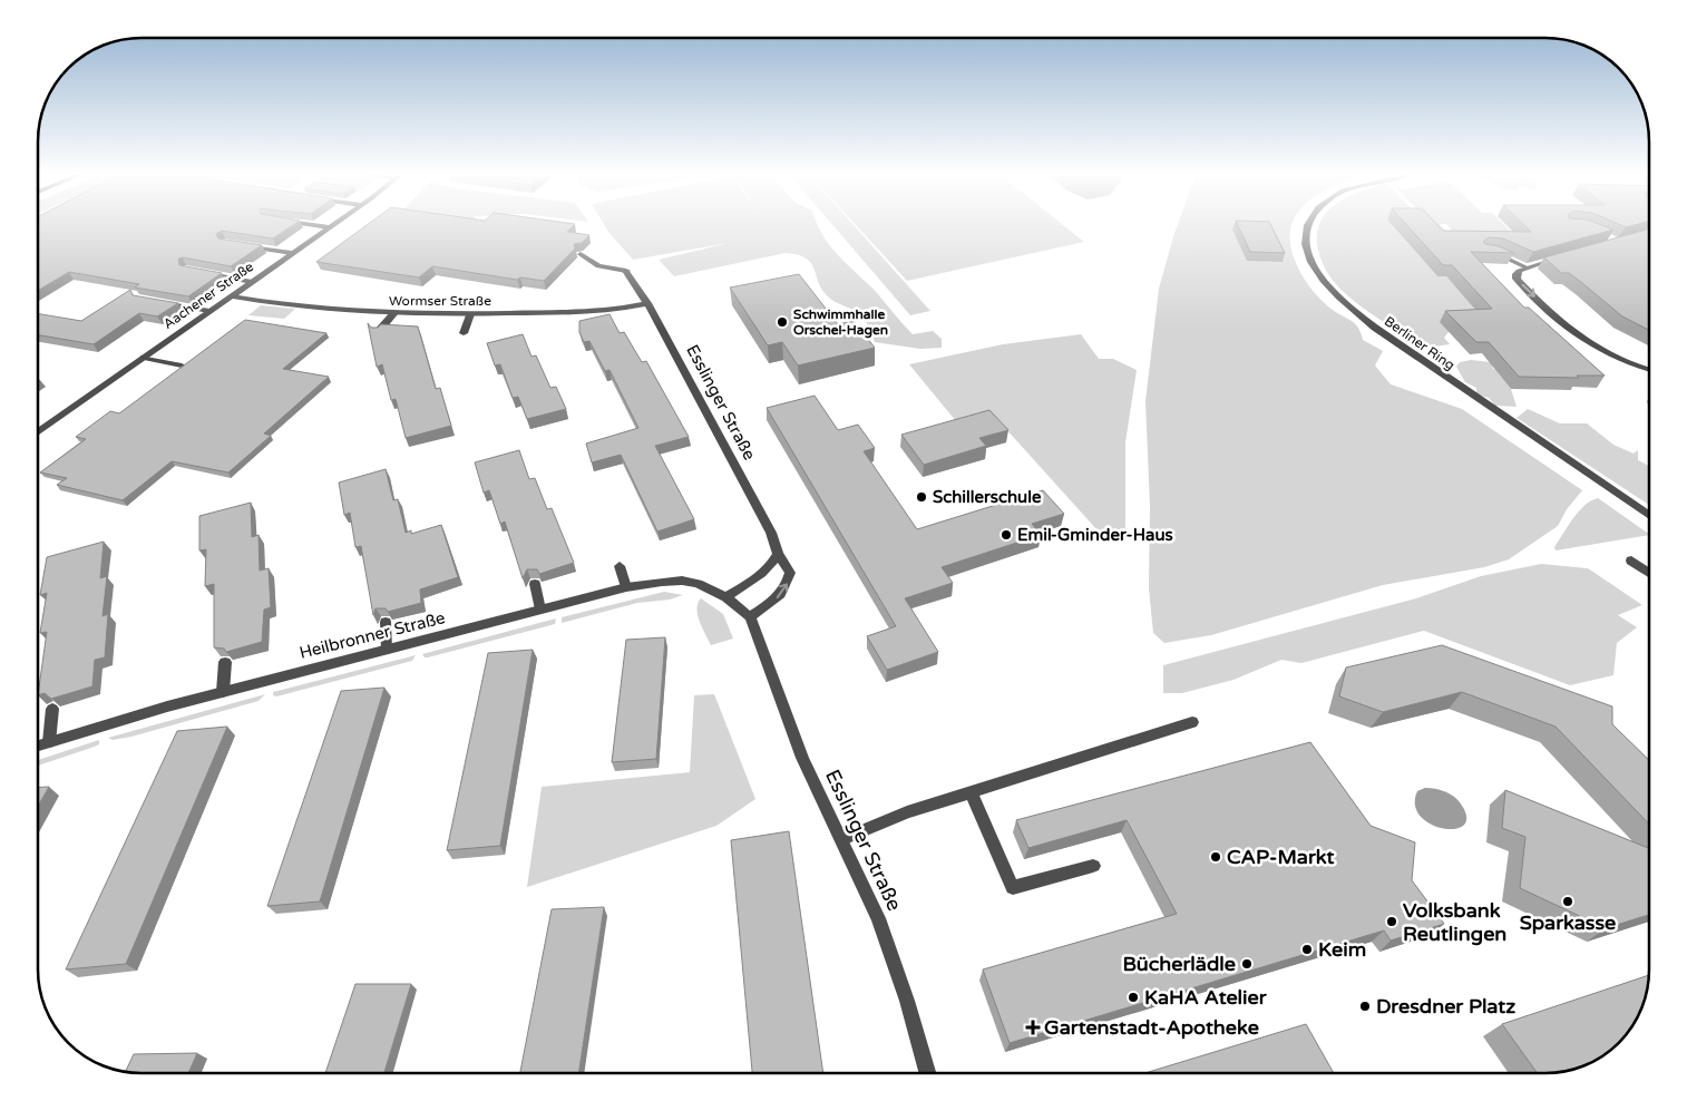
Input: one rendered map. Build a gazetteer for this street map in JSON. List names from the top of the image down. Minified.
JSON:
{"streets":{"street":["Aachener Straße","Wormser Straße","Berliner Ring","Esslinger Straße","Heilbronner Straße"]},"crossings":[["Aachener Straße","Wormser Straße"],["Wormser Straße","Esslinger Straße"],["Esslinger Straße","Heilbronner Straße"]],"places":{"other":["Schwimmhalle Orschel-Hagen","Schillerschule","Emil-Gminder-Haus","CAP-Markt","Sparkasse","Volksbank Reutlingen","Keim","Bücherlädle","KaHA Atelier","Dresdner Platz"],"health":["Gartenstadt-Apotheke"]}}
